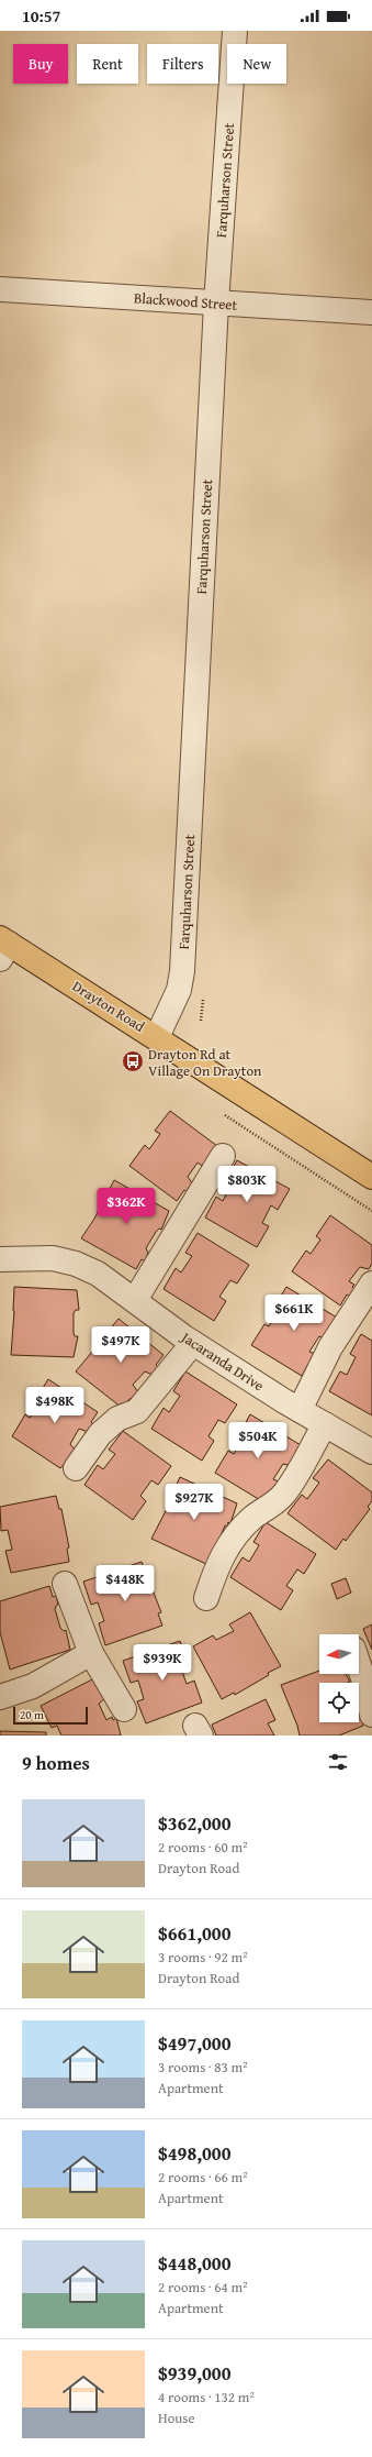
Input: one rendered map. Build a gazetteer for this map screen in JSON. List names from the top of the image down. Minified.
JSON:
{"streets":{"main road":["Drayton Road"],"street":["Farquharson Street","Blackwood Street","Jacaranda Drive"]},"crossings":[["Farquharson Street","Blackwood Street"],["Farquharson Street","Drayton Road"]],"places":{"bus stop":["Drayton Rd at Village On Drayton"]},"scale_bar":"20 m","north":"left","page":{"status":"10:57","chip":["Buy","Rent","Filters","New"],"price":["$803K","$362K","$661K","$497K","$498K","$504K","$927K","$448K","$939K"],"scale":"20 m","heading":"9 homes","list":[{"name":"$362,000","note":"2 rooms · 60 m² · Drayton Road"},{"name":"$661,000","note":"3 rooms · 92 m² · Drayton Road"},{"name":"$497,000","note":"3 rooms · 83 m² · Apartment"},{"name":"$498,000","note":"2 rooms · 66 m² · Apartment"},{"name":"$448,000","note":"2 rooms · 64 m² · Apartment"},{"name":"$939,000","note":"4 rooms · 132 m² · House"}]}}
